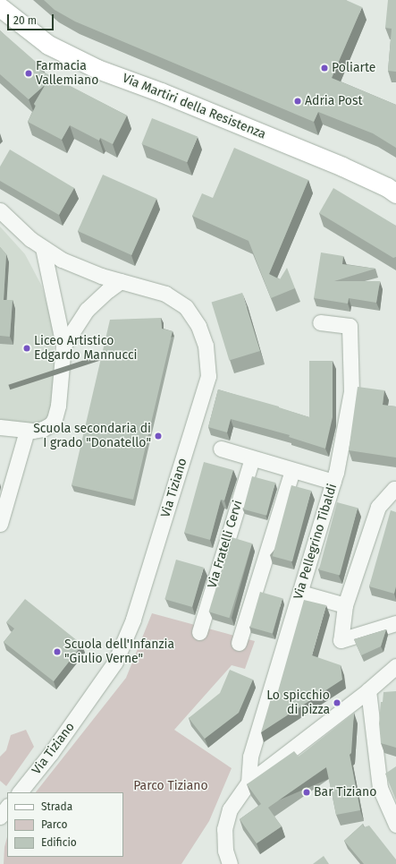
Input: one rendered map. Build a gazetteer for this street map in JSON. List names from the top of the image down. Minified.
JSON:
{"streets":{"main road":["Via Martiri della Resistenza"],"street":["Via Tiziano","Via Pellegrino Tibaldi","Via Fratelli Cervi"]},"parks":["Parco Tiziano"],"places":["Poliarte","Farmacia Vallemiano","Adria Post","Liceo Artistico Edgardo Mannucci","Scuola secondaria di I grado \"Donatello\"","Scuola dell'Infanzia \"Giulio Verne\"","Lo spicchio di pizza","Bar Tiziano"],"legend":["Strada","Parco","Edificio"],"scale_bar":"20 m"}
